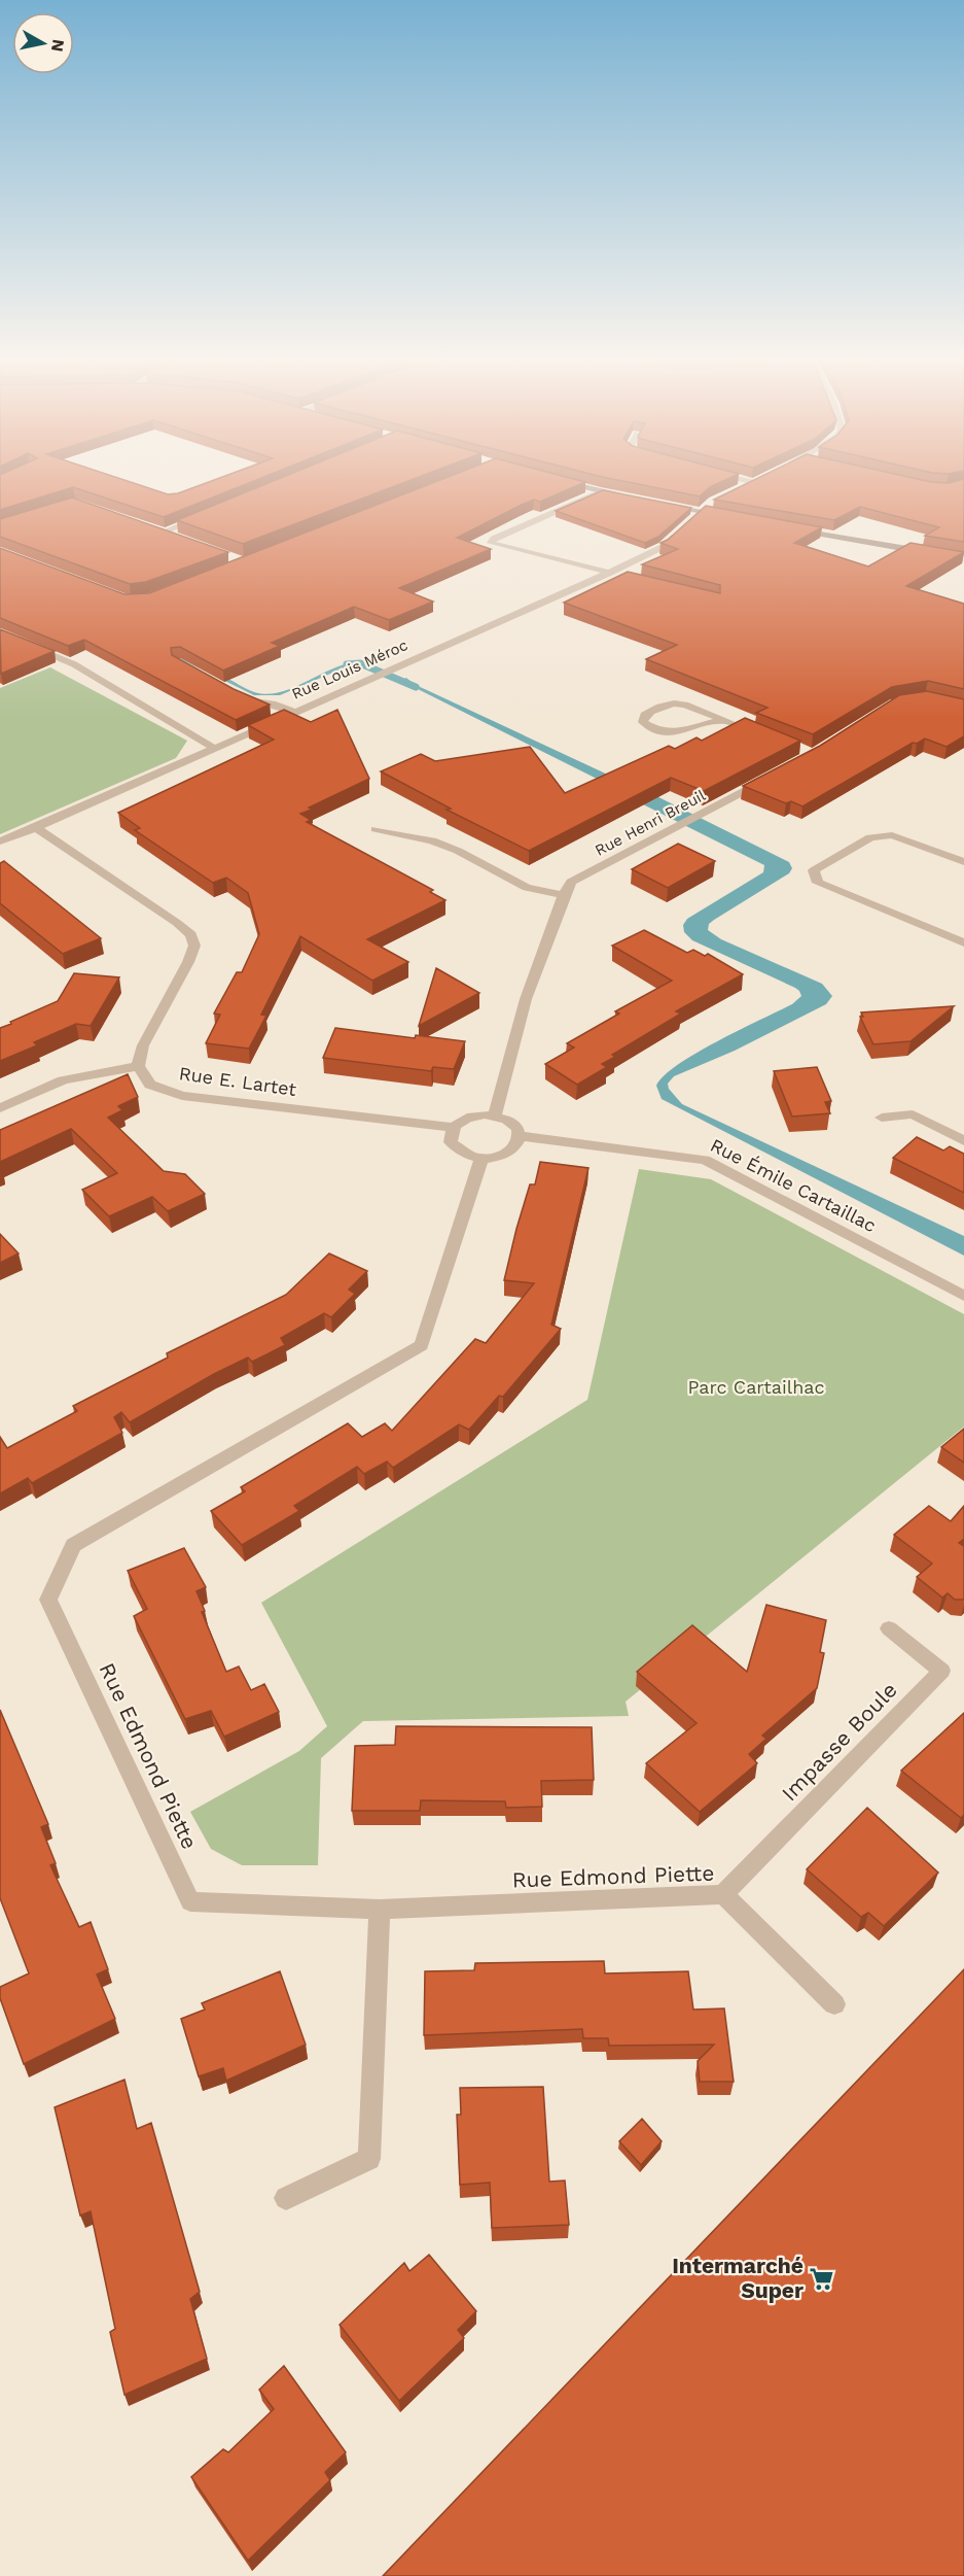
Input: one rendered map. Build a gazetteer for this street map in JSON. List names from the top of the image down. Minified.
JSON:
{"streets":{"street":["Rue Louis Méroc","Rue Henri Breuil","Rue E. Lartet","Rue Émile Cartaillac","Impasse Boule","Rue Edmond Piette"]},"crossings":[["Rue Henri Breuil","Rue E. Lartet"],["Rue Henri Breuil","Rue Émile Cartaillac"],["Rue Henri Breuil","Rue Edmond Piette"],["Rue E. Lartet","Rue Émile Cartaillac"],["Rue E. Lartet","Rue Edmond Piette"],["Rue Émile Cartaillac","Rue Edmond Piette"],["Impasse Boule","Rue Edmond Piette"]],"parks":["Parc Cartailhac"],"places":{"supermarket":["Intermarché Super"]},"north":"right"}
